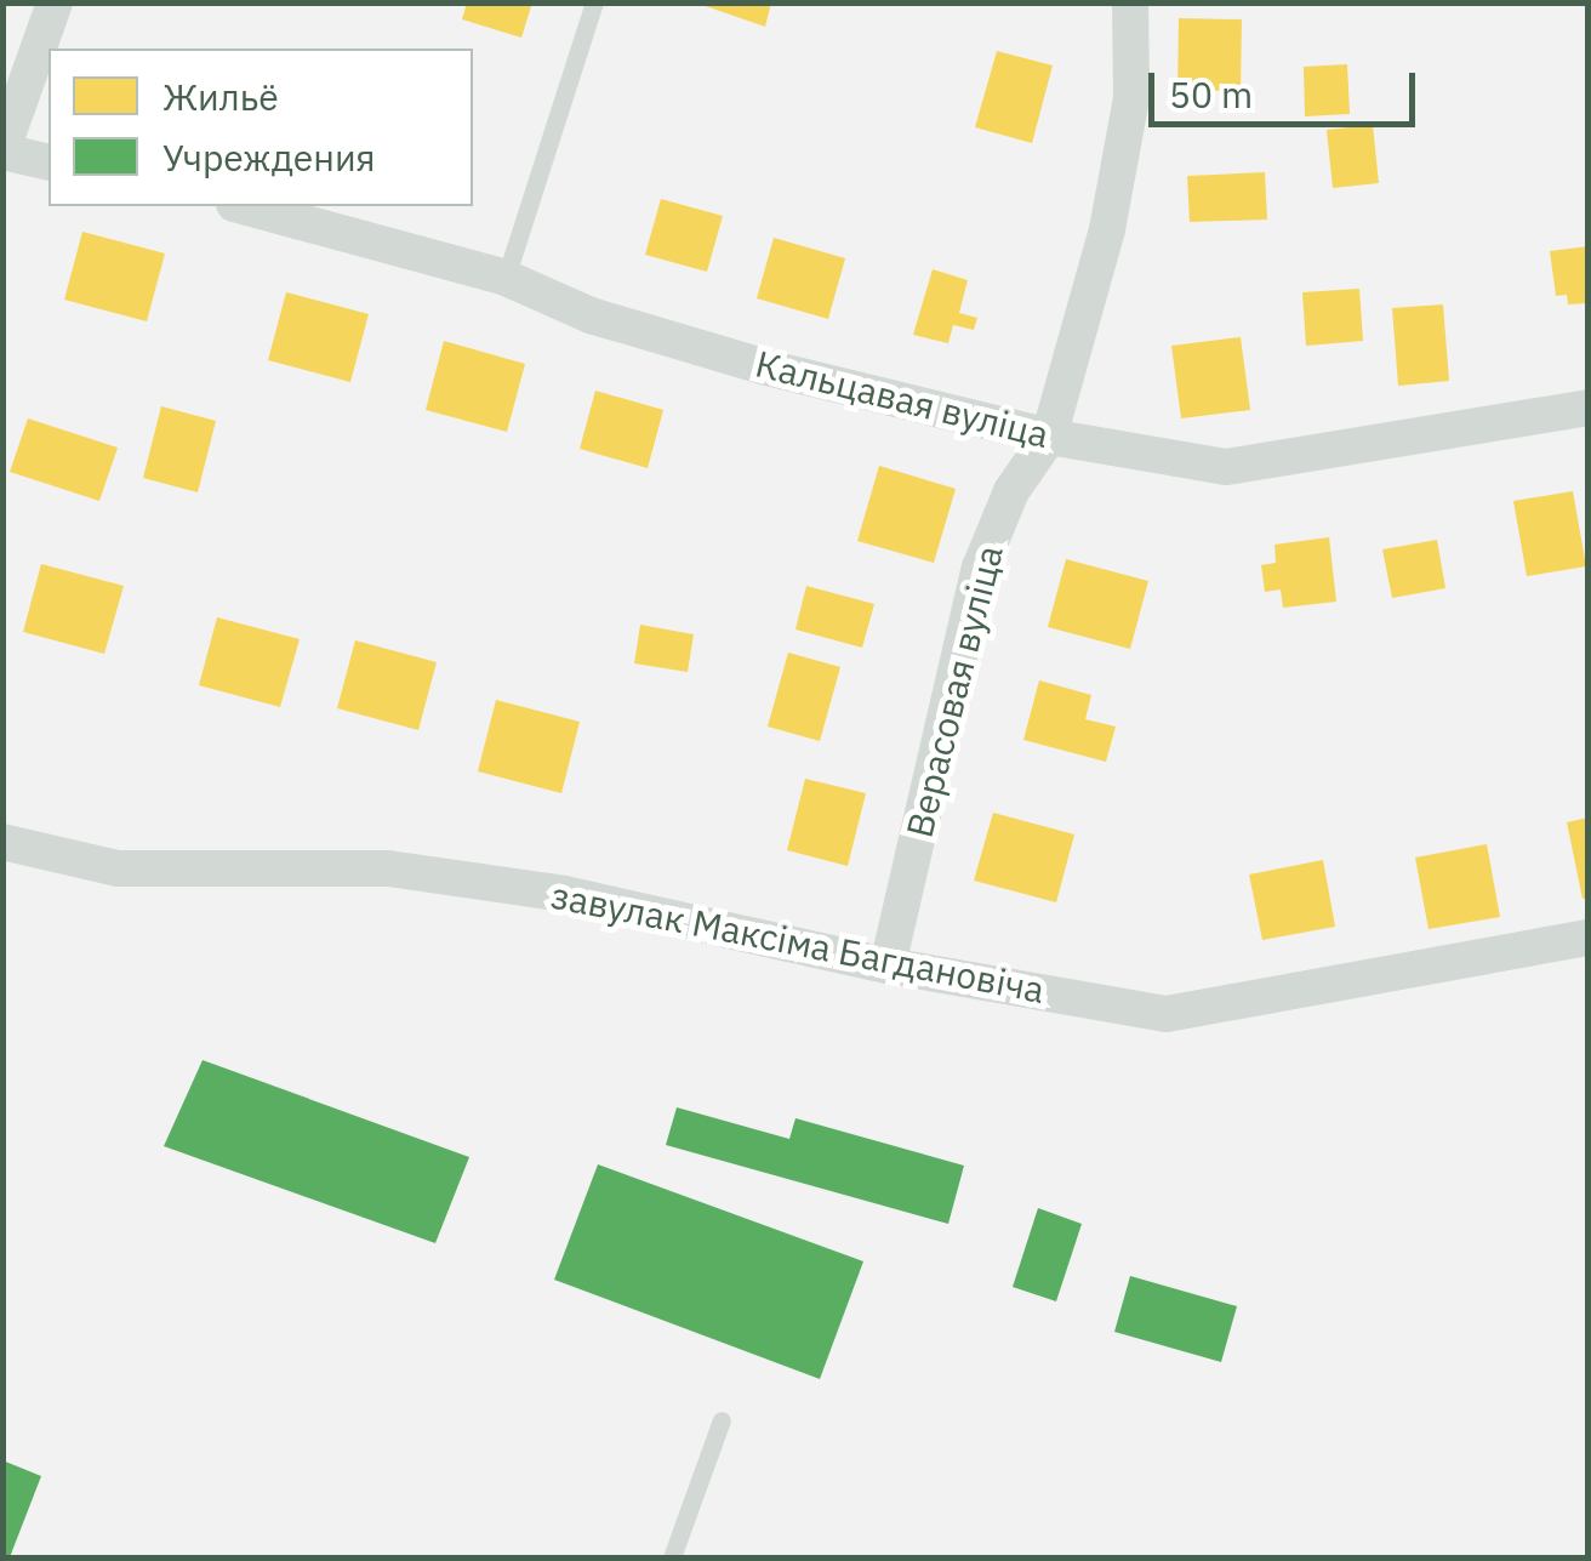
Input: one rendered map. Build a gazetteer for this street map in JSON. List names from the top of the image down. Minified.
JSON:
{"streets":{"street":["Кальцавая вуліца","Верасовая вуліца","завулак Максіма Багдановіча"]},"crossings":[["Кальцавая вуліца","Верасовая вуліца"],["Верасовая вуліца","завулак Максіма Багдановіча"]],"legend":["Жильё","Учреждения"],"scale_bar":"50 m"}
